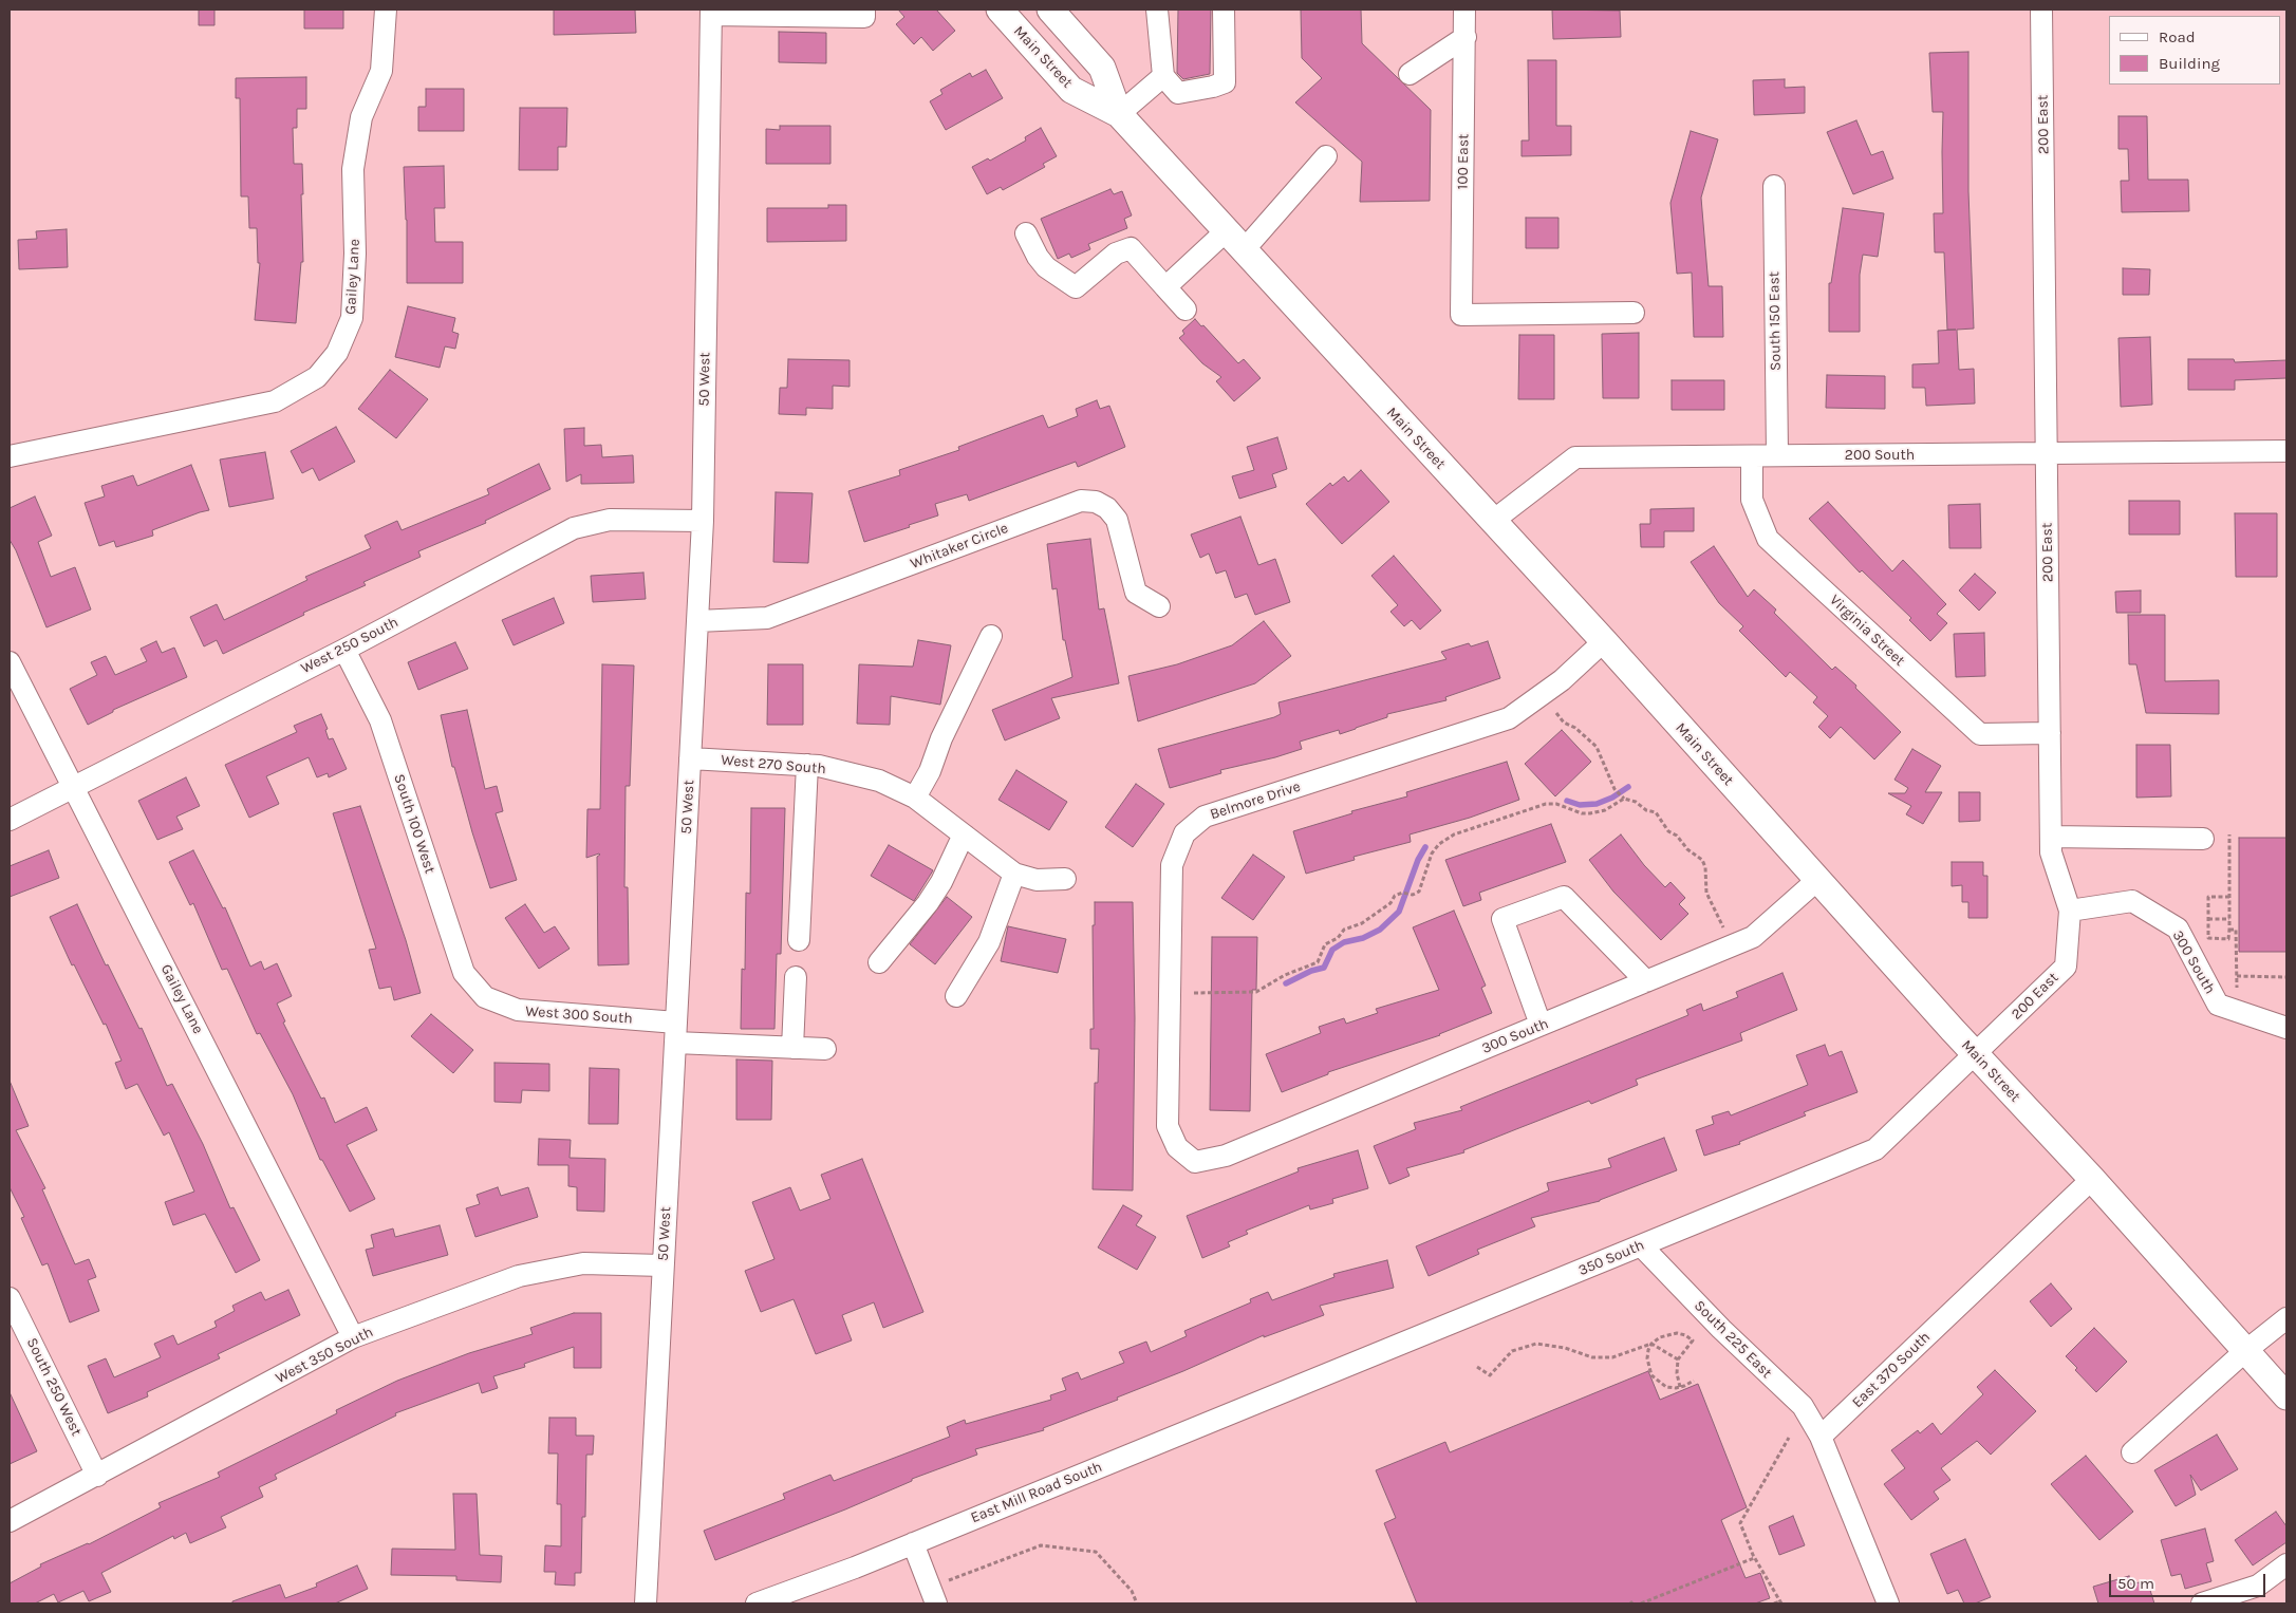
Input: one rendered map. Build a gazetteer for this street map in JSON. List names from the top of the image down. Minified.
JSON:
{"streets":{"main road":["Main Street"],"street":["200 East","100 East","Gailey Lane","South 150 East","50 West","200 South","Whitaker Circle","Virginia Street","West 250 South","West 270 South","Belmore Drive","South 100 West","300 South","West 300 South","350 South","South 225 East","West 350 South","East 370 South","South 250 West","East Mill Road South"]},"crossings":[["Main Street","200 East"],["Main Street","200 South"],["Main Street","Belmore Drive"],["Main Street","300 South"],["Main Street","350 South"],["Main Street","East 370 South"],["200 East","200 South"],["200 East","Virginia Street"],["200 East","300 South"],["200 East","350 South"],["Gailey Lane","West 250 South"],["Gailey Lane","West 350 South"],["South 150 East","200 South"],["50 West","Whitaker Circle"],["50 West","West 250 South"],["50 West","West 270 South"],["50 West","West 300 South"],["50 West","West 350 South"],["200 South","Virginia Street"],["West 250 South","South 100 West"],["Belmore Drive","300 South"],["South 100 West","West 300 South"],["350 South","South 225 East"],["350 South","East Mill Road South"],["South 225 East","East 370 South"],["West 350 South","South 250 West"]],"legend":["Road","Building"],"scale_bar":"50 m"}
